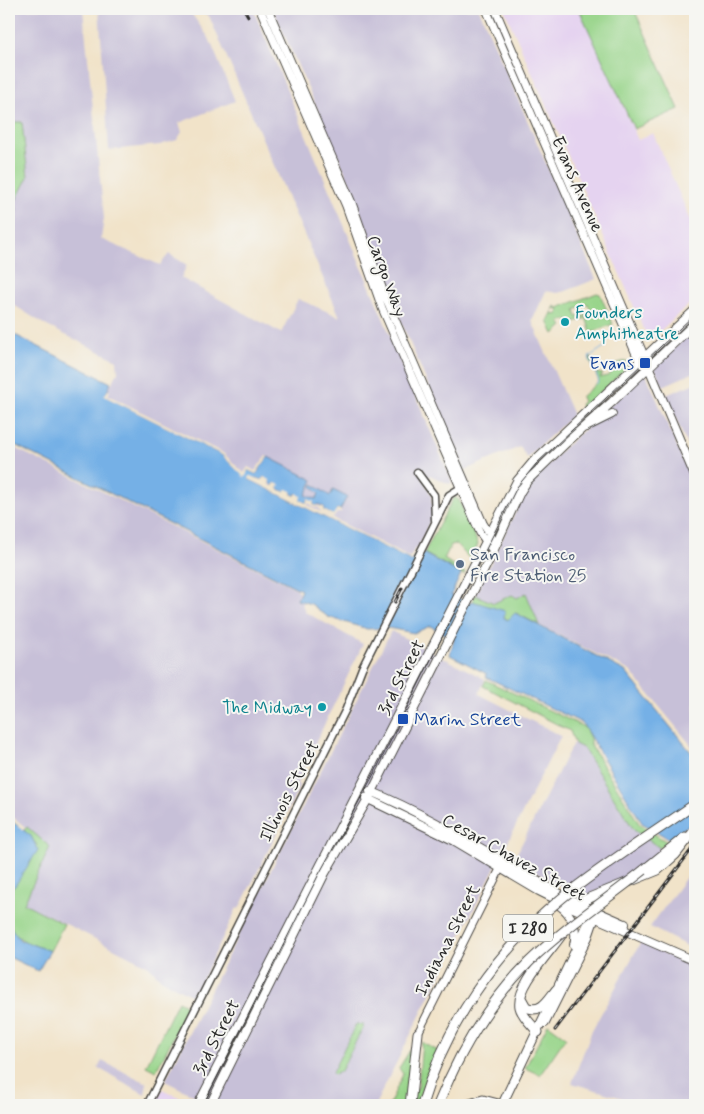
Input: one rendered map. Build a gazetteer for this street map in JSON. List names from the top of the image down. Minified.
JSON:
{"streets":{"highway":["I 280"],"main road":["Evans Avenue","Cargo Way","3rd Street","Cesar Chavez Street","Indiana Street"],"street":["Illinois Street"]},"crossings":[["Evans Avenue","3rd Street"],["Cargo Way","3rd Street"],["Cargo Way","Illinois Street"],["3rd Street","Cesar Chavez Street"],["Cesar Chavez Street","Indiana Street"]],"places":{"other":["Founders Amphitheatre","San Francisco Fire Station 25","The Midway"],"transit":["Evans","Marin Street"]}}
